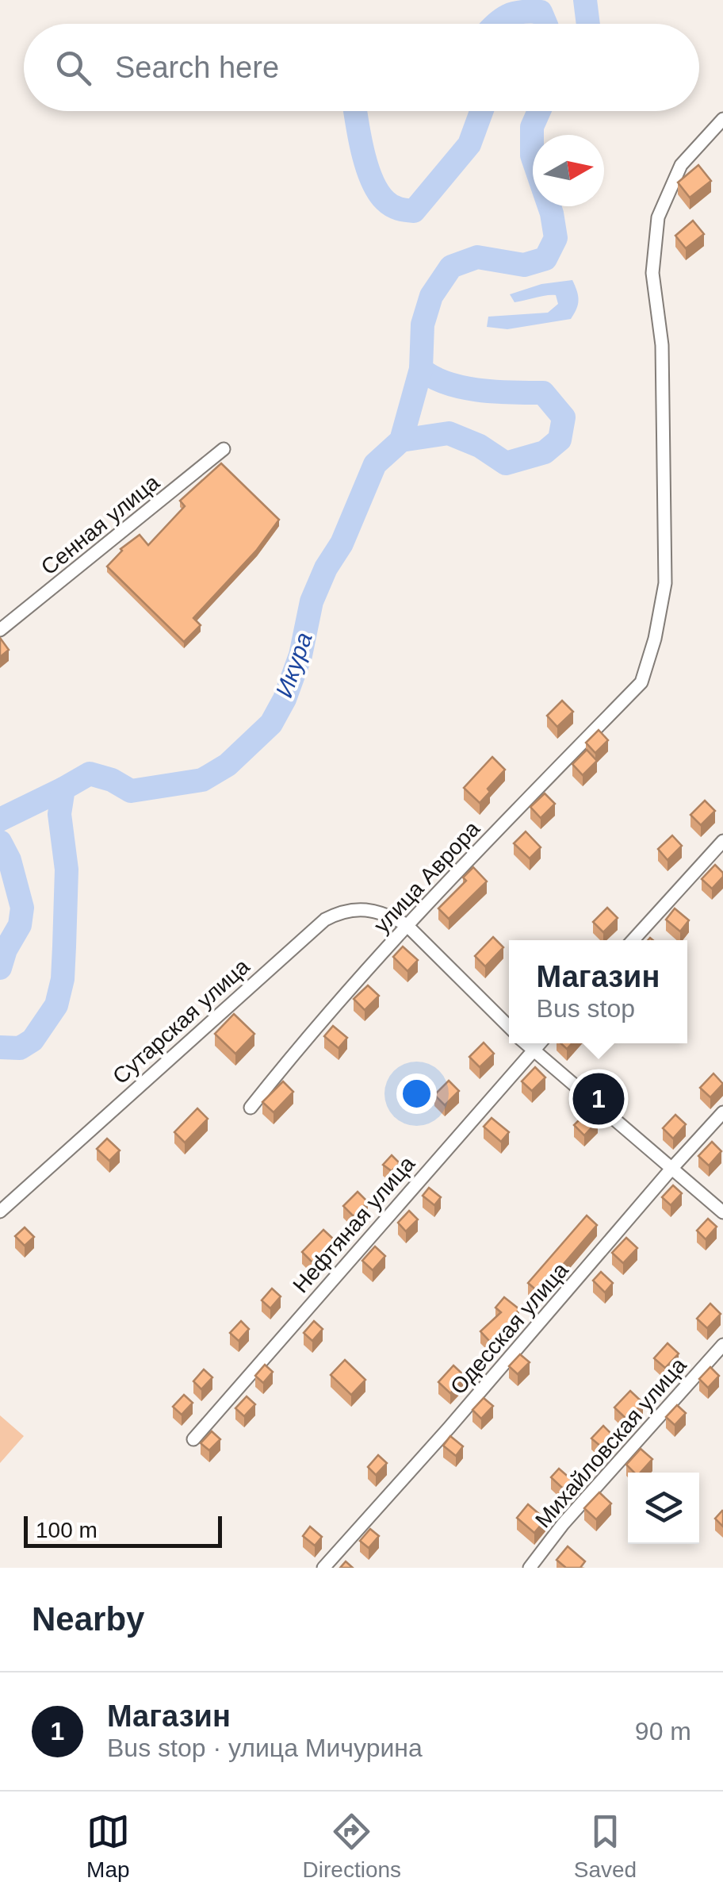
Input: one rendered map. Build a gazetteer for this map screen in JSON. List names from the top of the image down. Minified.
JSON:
{"streets":{"street":["Сенная улица","улица Аврора","Сутарская улица","Нефтяная улица","Одесская улица","Михайловская улица"]},"crossings":[["улица Аврора","Сутарская улица"]],"water":["Икура"],"scale_bar":"100 m","north":"right","page":{"search":"Search here","popup":["Магазин","Bus stop"],"pins":"1","scale":"100 m","heading":"Nearby","list":[{"mark":"1","name":"Магазин","note":"Bus stop · улица Мичурина","value":"90 m"}],"nav":["Map","Directions","Saved"]}}
